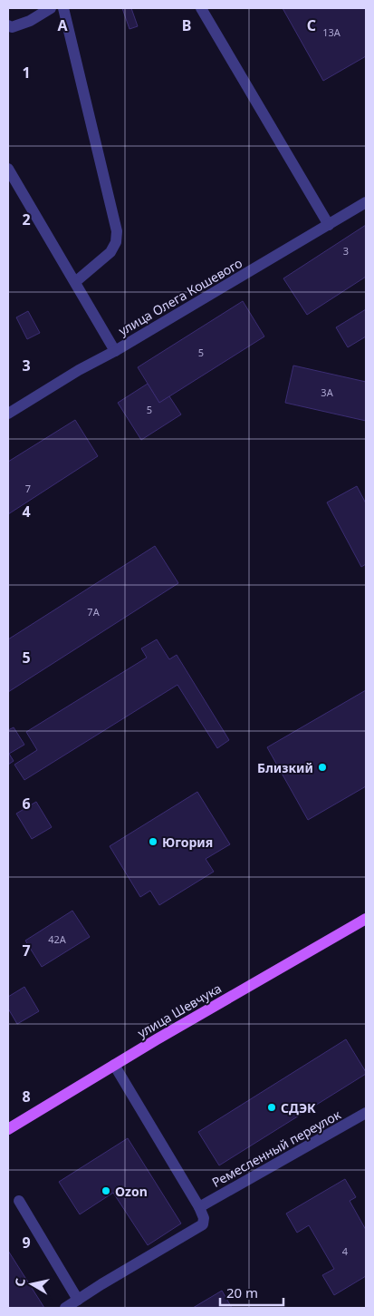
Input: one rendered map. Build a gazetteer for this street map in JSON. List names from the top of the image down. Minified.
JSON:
{"streets":{"main road":["улица Шевчука"],"street":["улица Олега Кошевого","Ремесленный переулок"]},"places":["Близкий","Югория","СДЭК","Ozon"],"house_numbers":["13А","3","5","3А","5","7","7А","42А","4"],"scale_bar":"20 m","north":"left","grid":{"columns":["A","B","C"],"rows":["1","2","3","4","5","6","7","8","9"]}}
